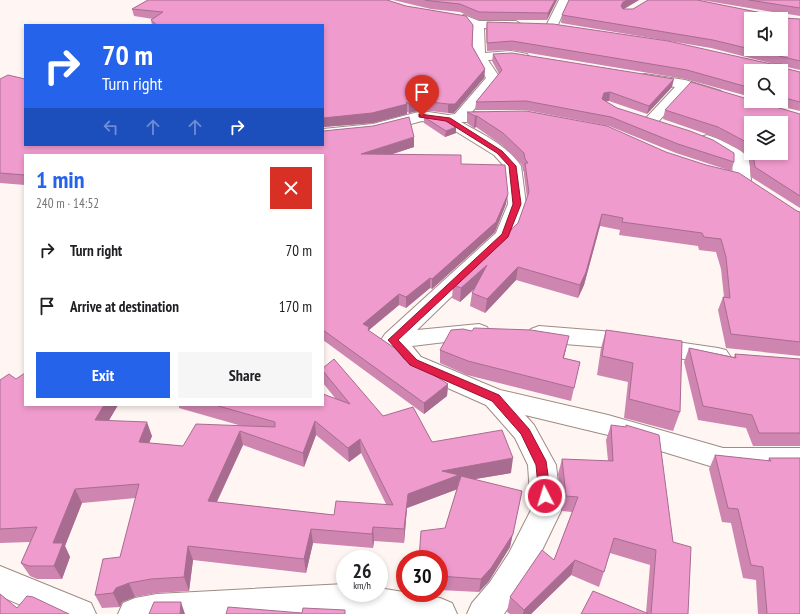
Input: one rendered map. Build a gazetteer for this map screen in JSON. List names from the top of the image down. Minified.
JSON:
{"page":{"turn":["70 m","Turn right"],"heading":["1 min","240 m · 14:52"],"list":[{"name":"Turn right","value":"70 m"},{"name":"Arrive at destination","value":"170 m"}],"buttons":["Exit","Share"],"speed":"26 km/h","limit":"30"}}
